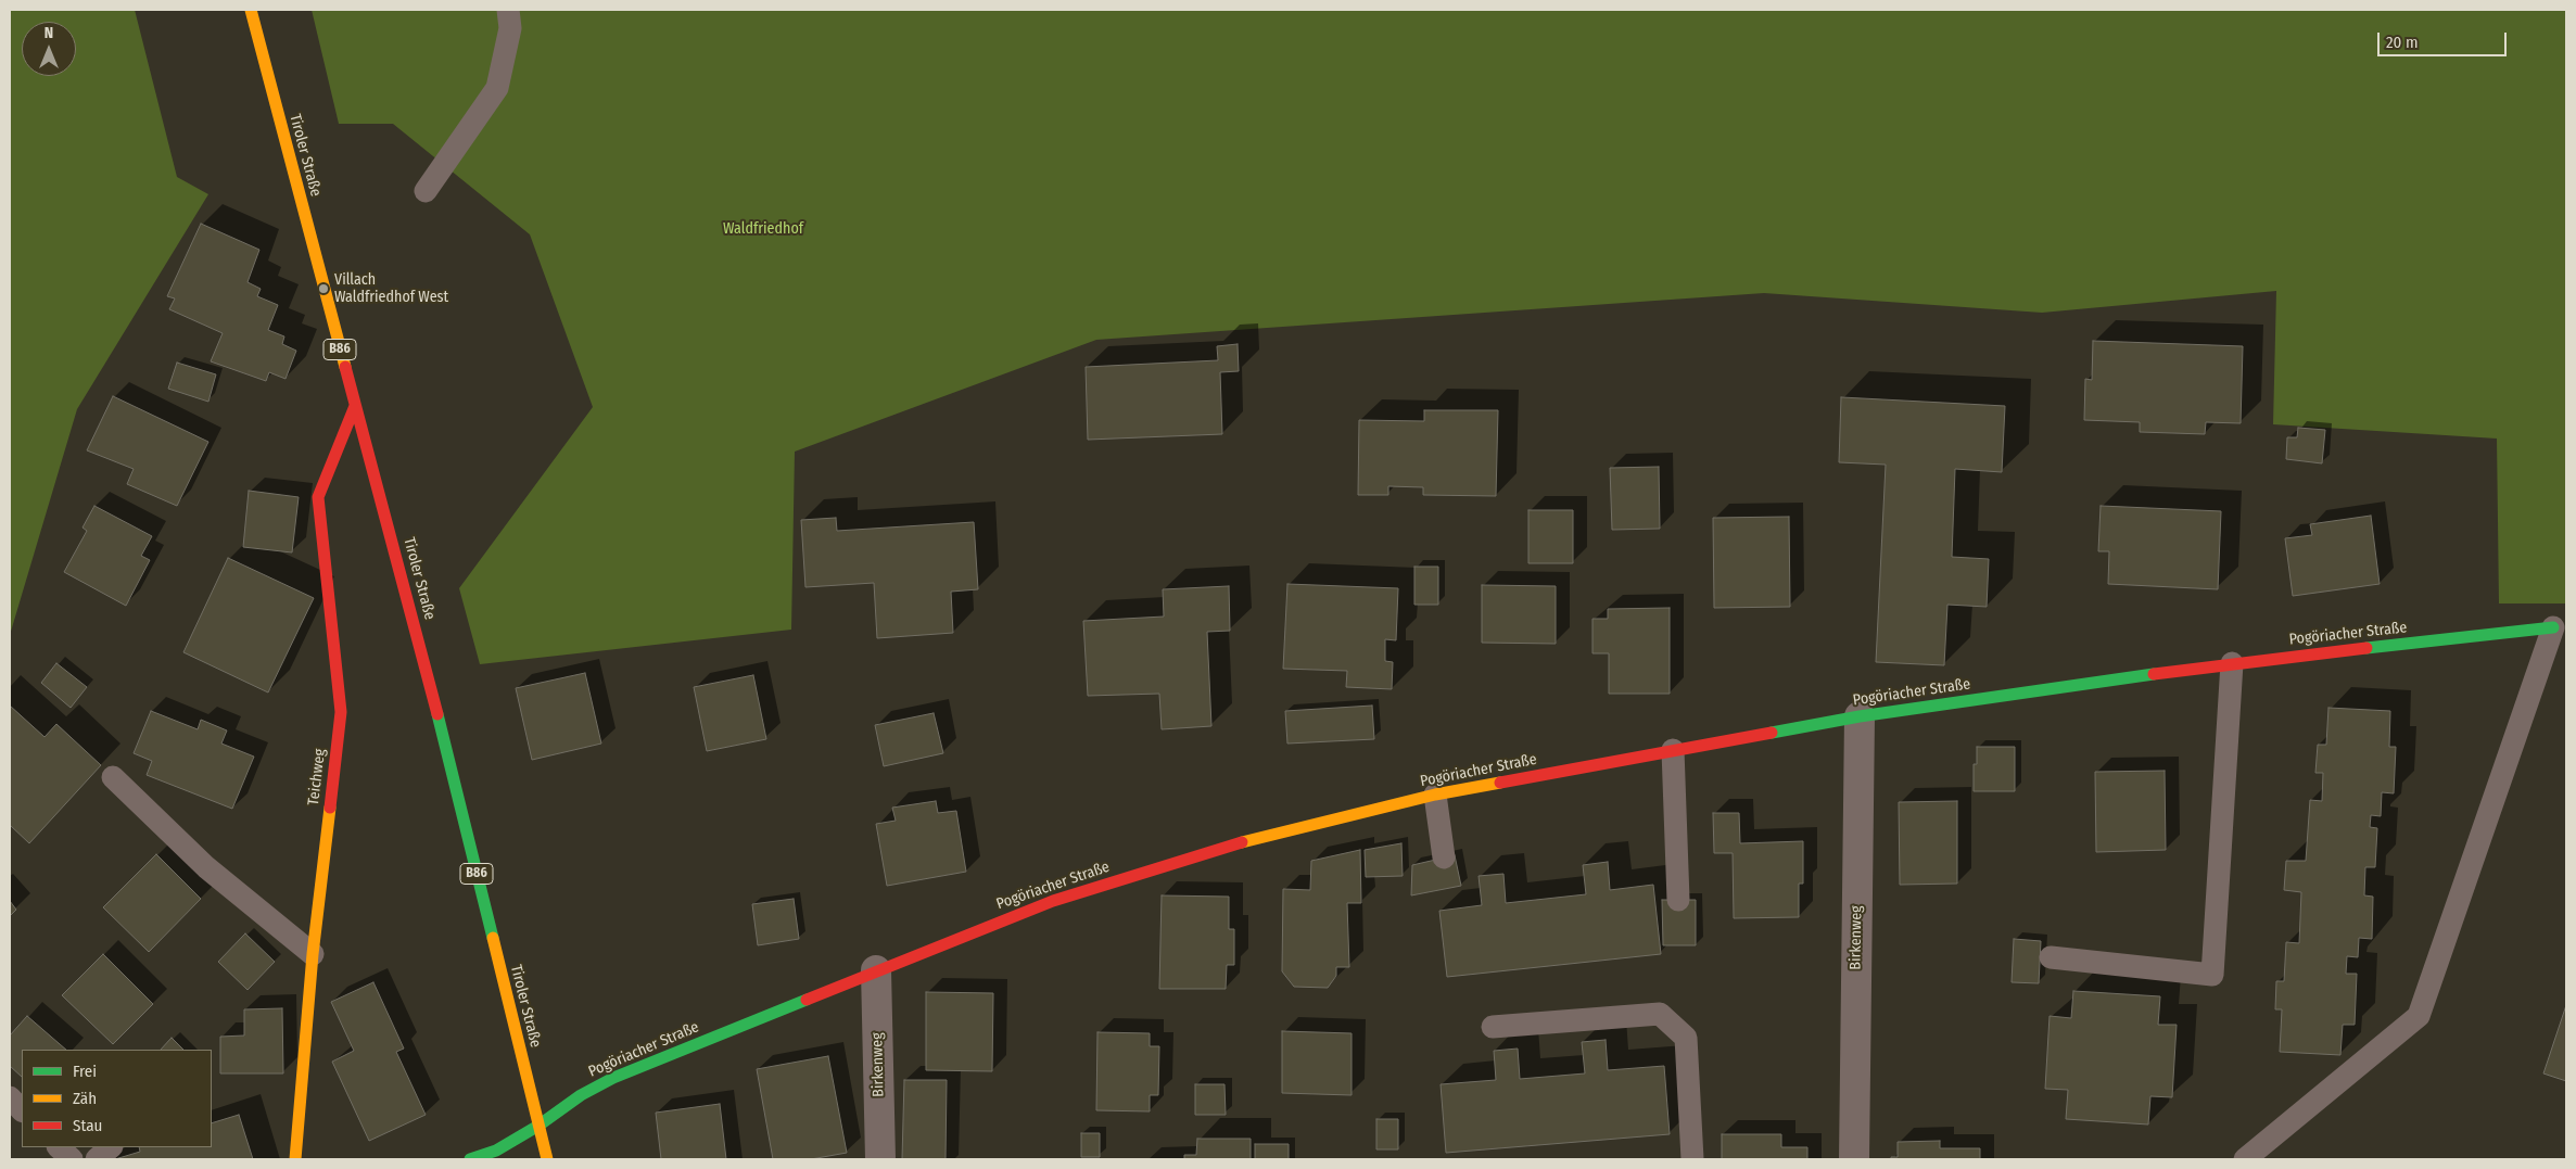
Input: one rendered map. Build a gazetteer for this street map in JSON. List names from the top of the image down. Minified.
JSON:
{"streets":{"street":["Tiroler Straße","B86","Pogöriacher Straße","Teichweg","Birkenweg"]},"crossings":[["Tiroler Straße","Pogöriacher Straße"],["Tiroler Straße","Teichweg"],["Pogöriacher Straße","Birkenweg"]],"parks":["Waldfriedhof"],"places":["Villach Waldfriedhof West"],"legend":["Frei","Zäh","Stau"],"scale_bar":"20 m","north":"top"}
